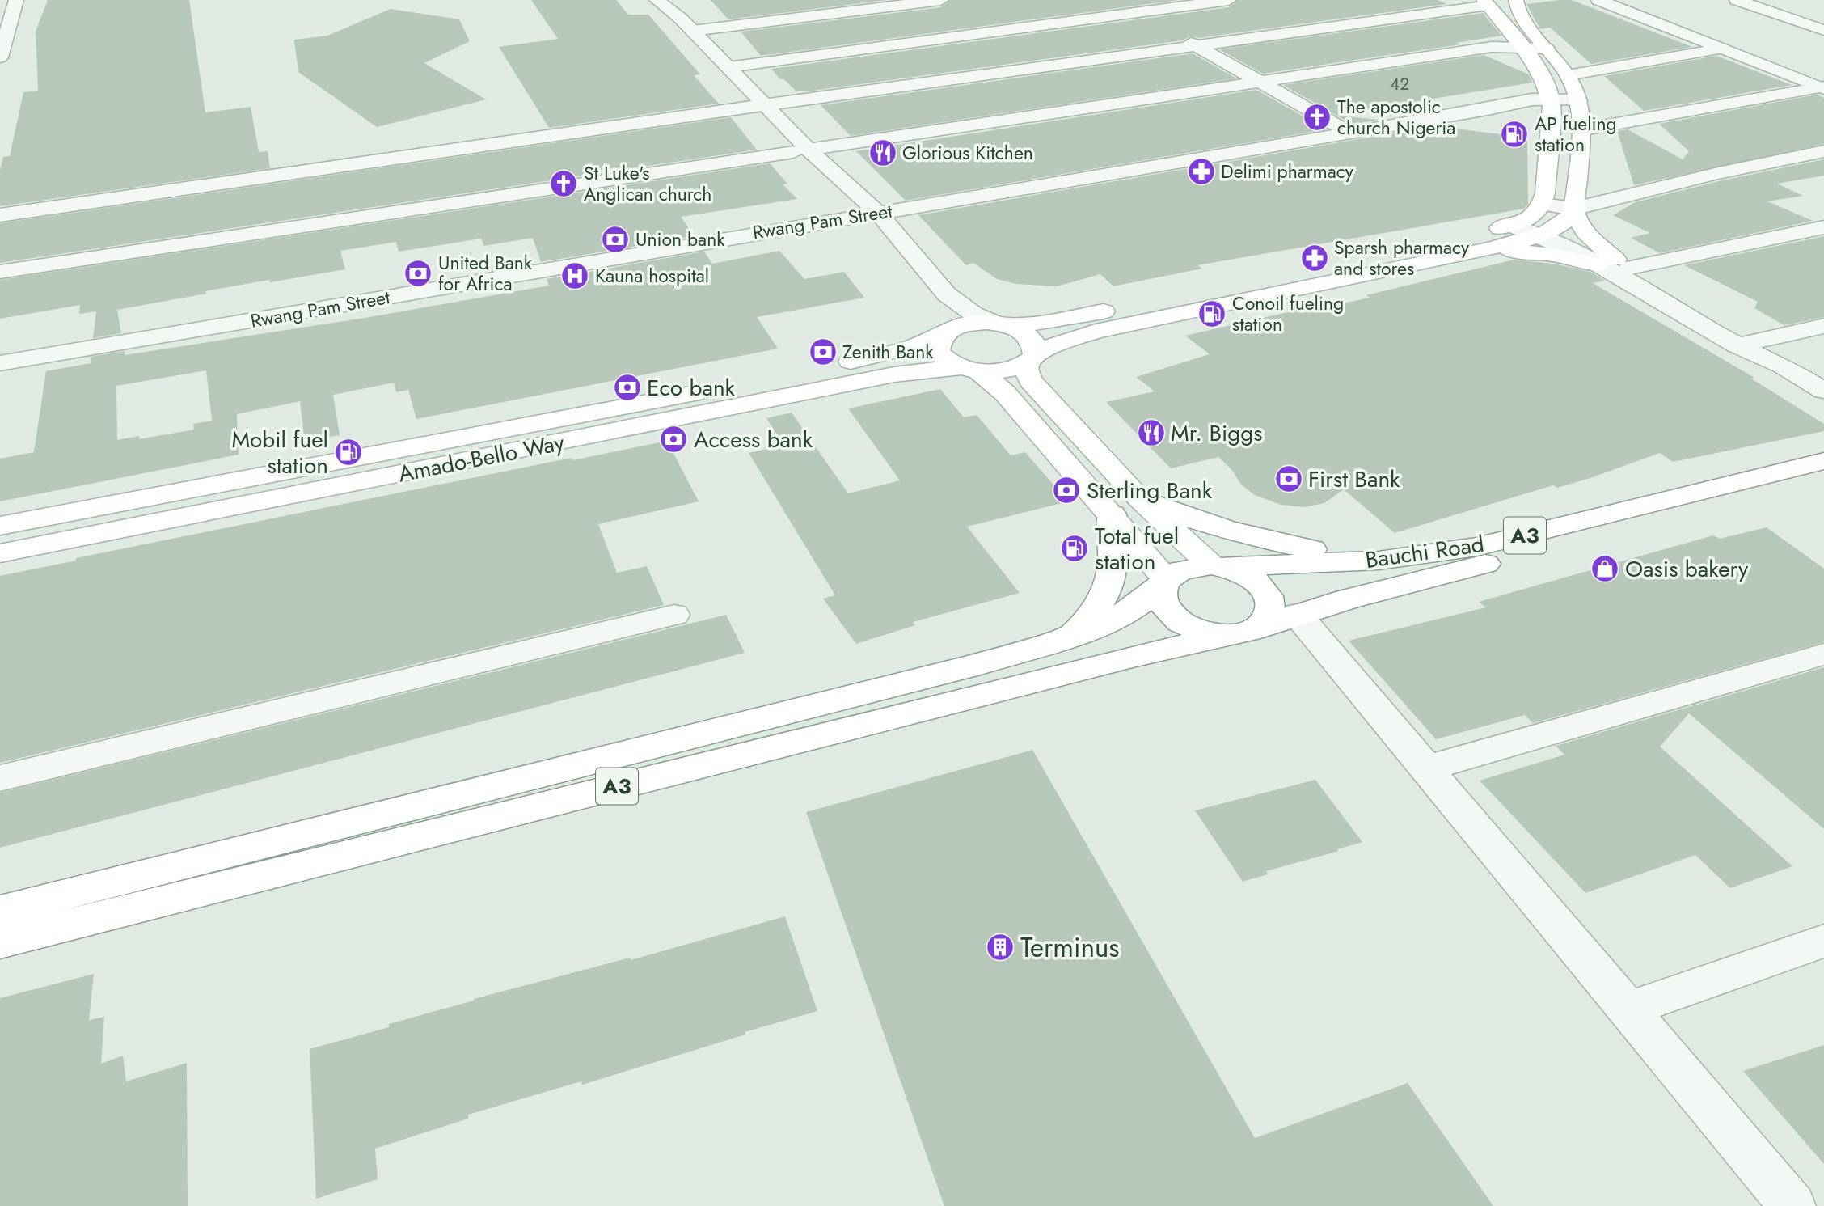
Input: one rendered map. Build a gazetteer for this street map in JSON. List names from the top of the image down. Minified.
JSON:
{"streets":{"main road":["Amado-Bello Way","A3","Bauchi Road"],"street":["Rwang Pam Street"]},"crossings":[["A3","Bauchi Road"]],"places":{"church":["The apostolic church Nigeria","St Luke's Anglican church"],"fuel station":["AP fueling station","Conoil fueling station","Mobil fuel station","Total fuel station"],"restaurant":["Glorious Kitchen","Mr. Biggs"],"pharmacy":["Delimi pharmacy","Sparsh pharmacy and stores"],"bank":["Union bank","United Bank for Africa","Zenith Bank","Eco bank","Access bank","First Bank","Sterling Bank"],"hospital":["Kauna hospital"],"shop":["Oasis bakery"],"building":["Terminus"]},"house_numbers":["42"]}
